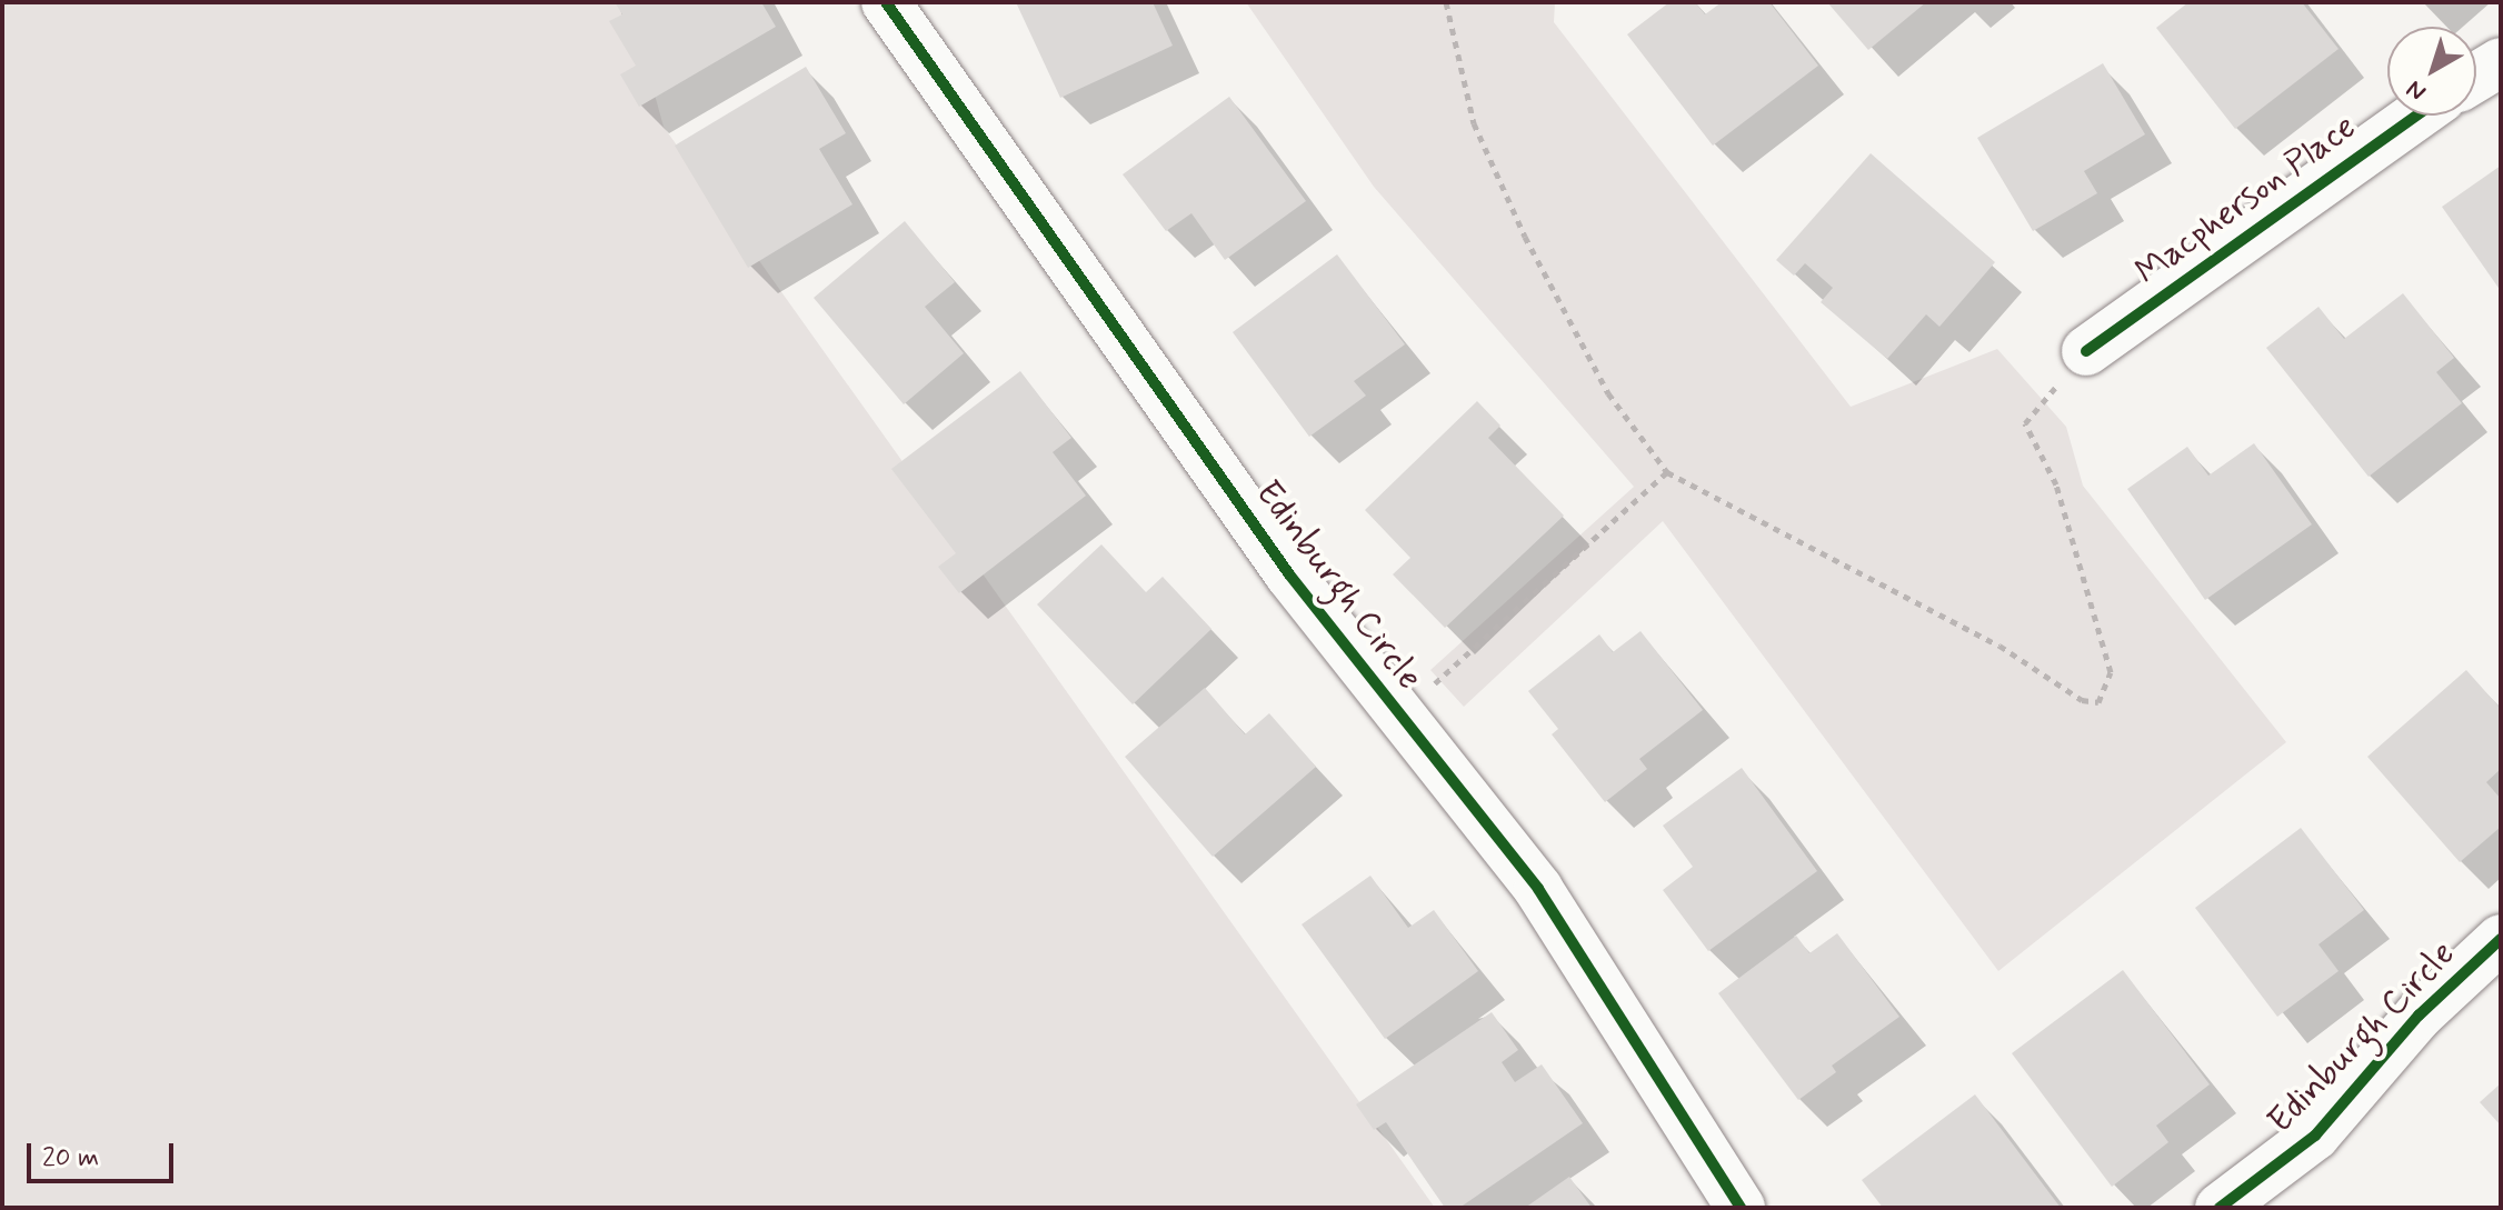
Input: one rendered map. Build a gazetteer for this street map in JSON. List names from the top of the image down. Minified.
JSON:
{"streets":{"street":["Macpherson Place","Edinburgh Circle"]},"scale_bar":"20 m","north":"bottom left"}
